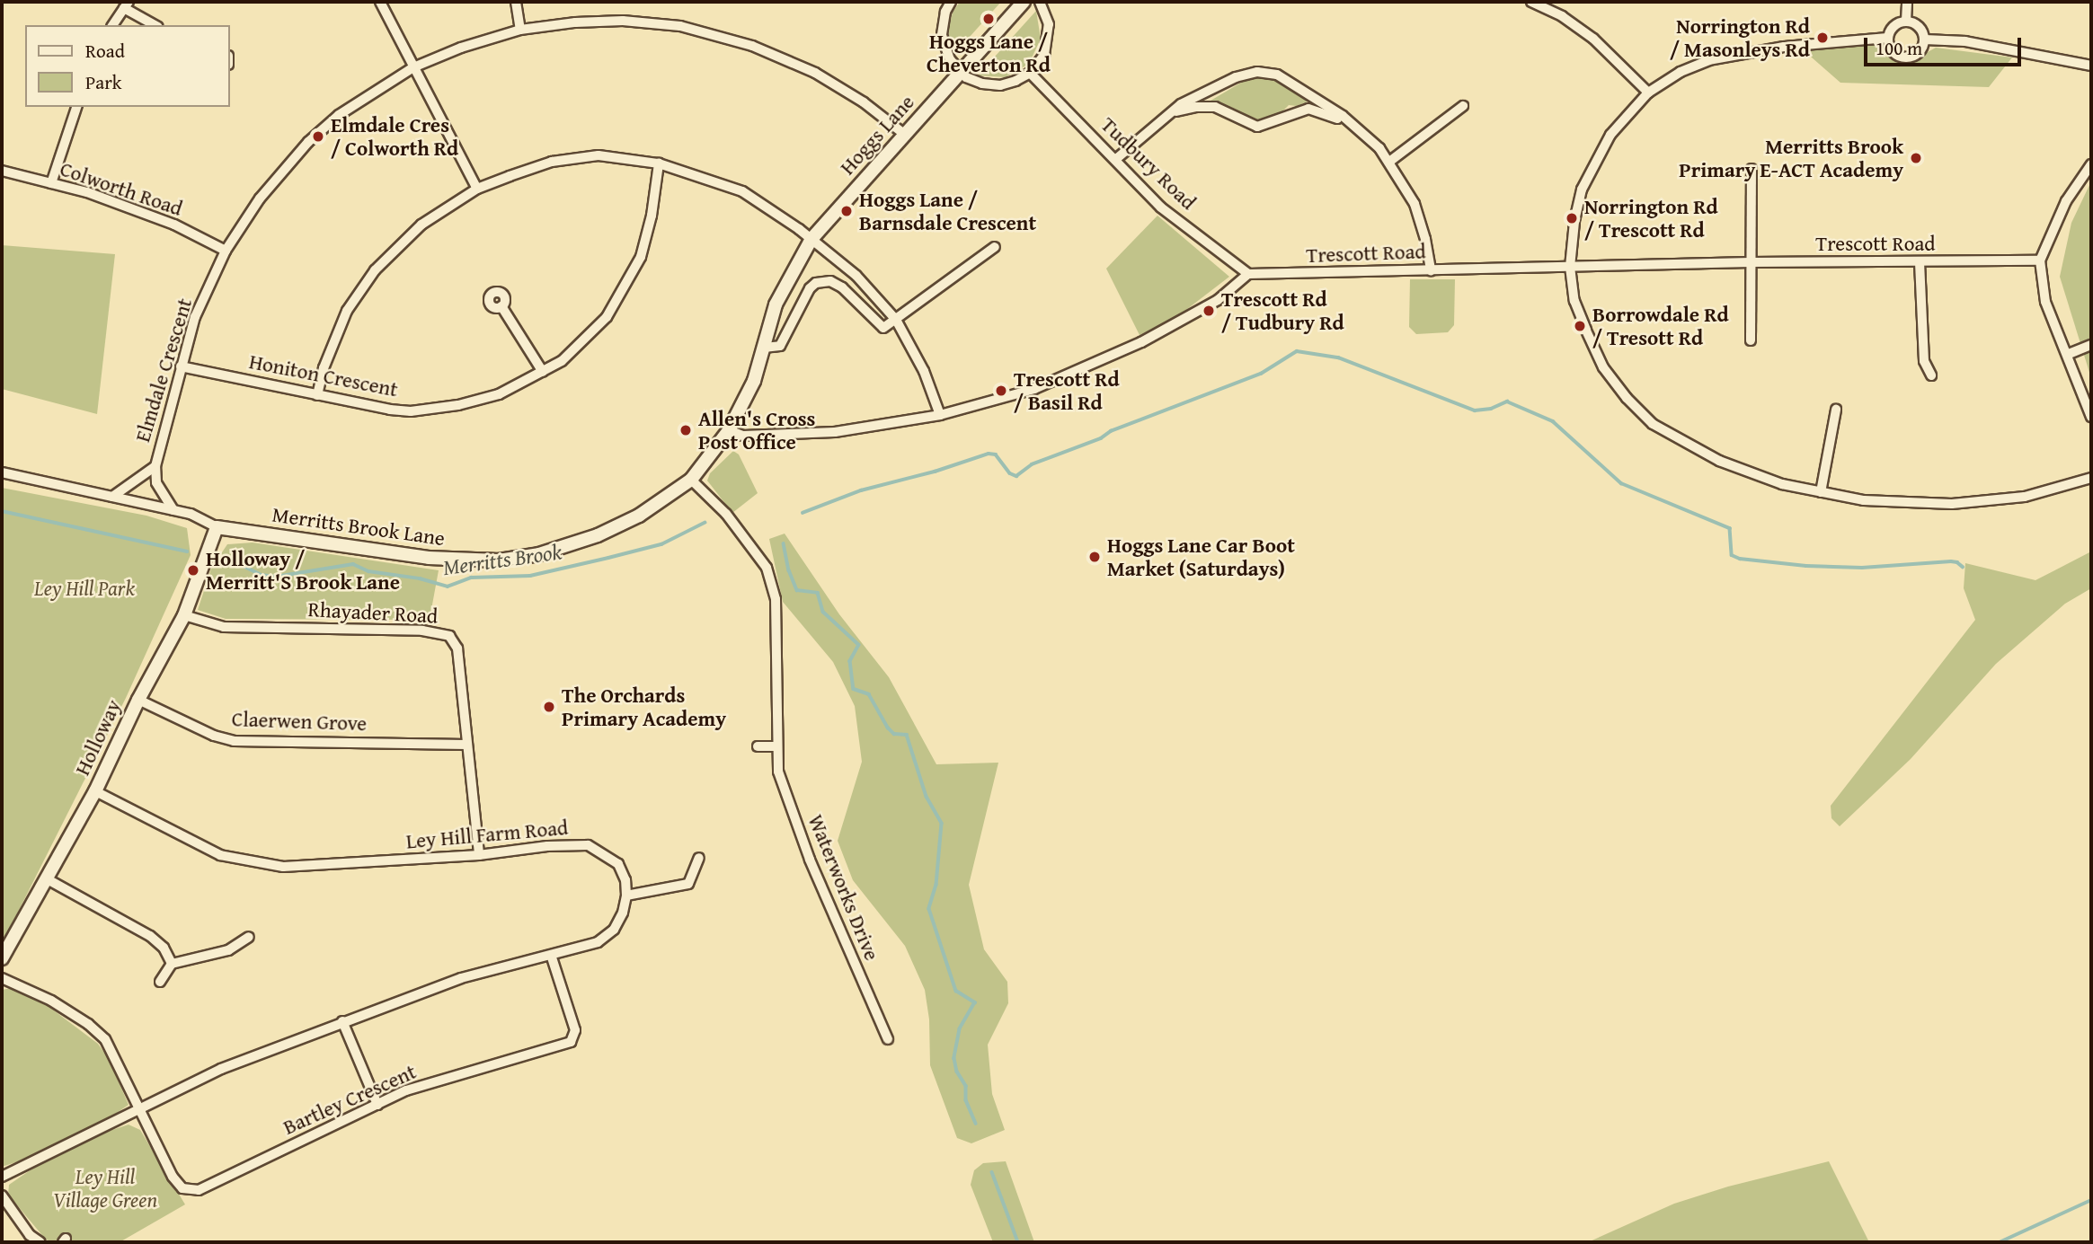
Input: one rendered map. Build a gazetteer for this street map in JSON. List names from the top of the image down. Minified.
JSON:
{"streets":{"street":["Hoggs Lane","Tudbury Road","Colworth Road","Trescott Road","Elmdale Crescent","Honiton Crescent","Merritts Brook Lane","Rhayader Road","Claerwen Grove","Holloway","Ley Hill Farm Road","Waterworks Drive","Bartley Crescent"]},"crossings":[["Hoggs Lane","Elmdale Crescent"],["Hoggs Lane","Merritts Brook Lane"],["Tudbury Road","Trescott Road"],["Colworth Road","Elmdale Crescent"],["Elmdale Crescent","Honiton Crescent"],["Elmdale Crescent","Merritts Brook Lane"],["Merritts Brook Lane","Holloway"],["Merritts Brook Lane","Waterworks Drive"],["Rhayader Road","Claerwen Grove"],["Rhayader Road","Holloway"],["Claerwen Grove","Holloway"],["Holloway","Ley Hill Farm Road"]],"water":["Merritts Brook"],"parks":["Ley Hill Park","Ley Hill Village Green"],"places":["Hoggs Lane / Cheverton Rd","Norrington Rd / Masonleys Rd","Elmdale Cres / Colworth Rd","Merritts Brook Primary E-ACT Academy","Hoggs Lane / Barnsdale Crescent","Norrington Rd / Trescott Rd","Trescott Rd / Tudbury Rd","Borrowdale Rd / Tresott Rd","Trescott Rd / Basil Rd","Allen's Cross Post Office","Hoggs Lane Car Boot Market (Saturdays)","Holloway / Merritt'S Brook Lane","The Orchards Primary Academy"],"legend":["Road","Park"],"scale_bar":"100 m"}
